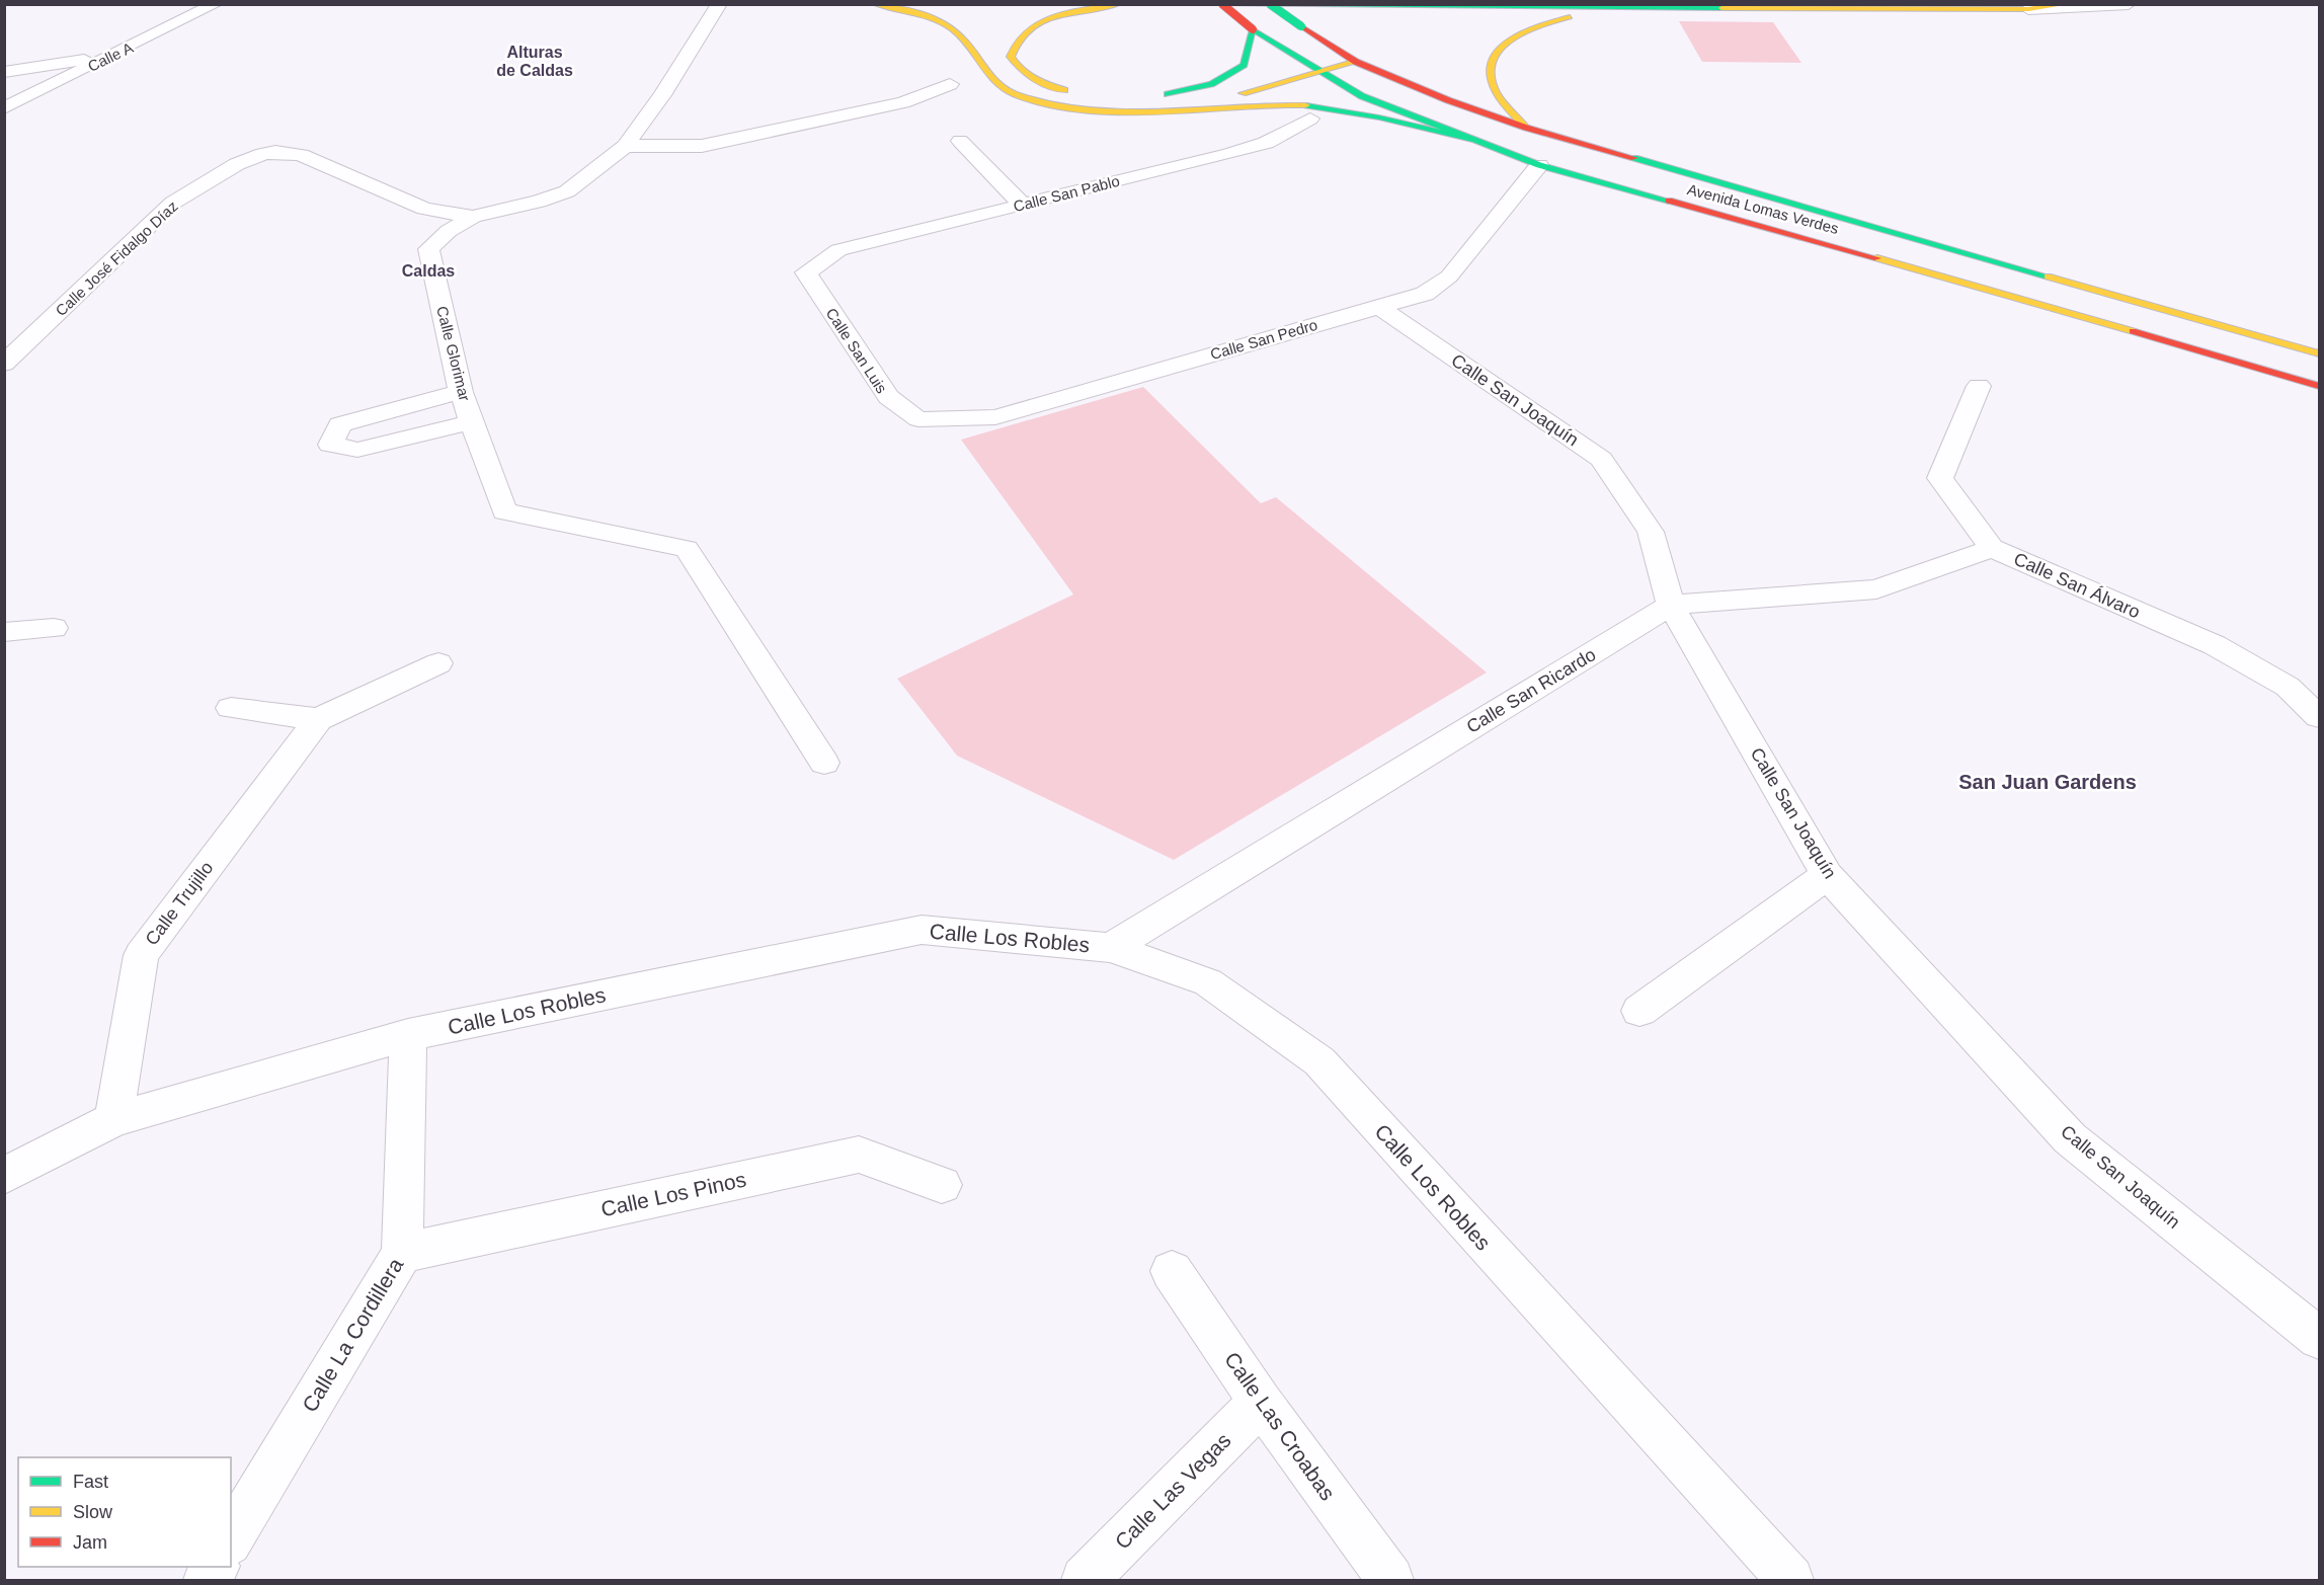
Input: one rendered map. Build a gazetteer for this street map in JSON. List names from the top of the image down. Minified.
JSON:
{"streets":{"main road":["Avenida Lomas Verdes"],"street":["Calle A","Calle San Pablo","Calle José Fidalgo Díaz","Calle San Pedro","Calle San Luis","Calle Glorimar","Calle San Joaquín","Calle San Álvaro","Calle San Ricardo","Calle Trujillo","Calle Los Robles","Calle Los Pinos","Calle La Cordillera","Calle Las Croabas","Calle Las Vegas"]},"crossings":[["Calle San Pablo","Calle San Luis"],["Avenida Lomas Verdes","Calle San Pedro"],["Calle José Fidalgo Díaz","Calle Glorimar"],["Calle San Pedro","Calle San Luis"],["Calle San Pedro","Calle San Joaquín"],["Calle San Joaquín","Calle San Ricardo"],["Calle San Álvaro","Calle San Ricardo"],["Calle San Ricardo","Calle Los Robles"],["Calle Trujillo","Calle Los Robles"],["Calle Los Robles","Calle La Cordillera"],["Calle Los Pinos","Calle La Cordillera"],["Calle Las Croabas","Calle Las Vegas"]],"districts":["Alturas de Caldas","Caldas","San Juan Gardens"],"legend":["Fast","Slow","Jam"]}
